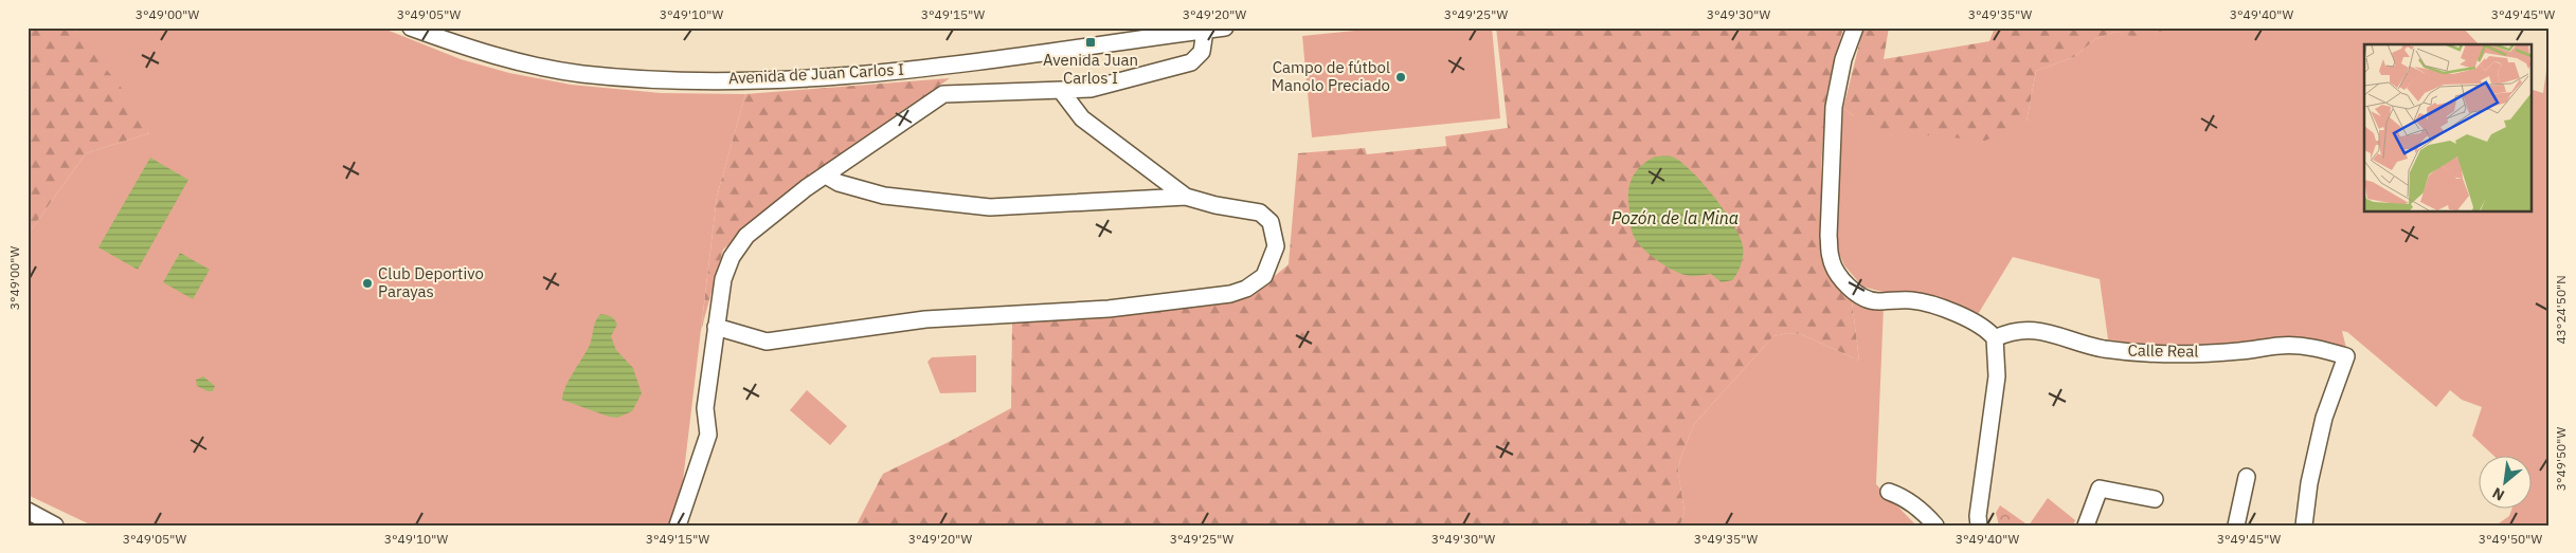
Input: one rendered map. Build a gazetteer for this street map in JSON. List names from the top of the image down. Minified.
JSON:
{"streets":{"street":["Avenida de Juan Carlos I","Calle Real"]},"water":["Pozón de la Mina"],"places":{"transit":["Avenida Juan Carlos I"],"other":["Campo de fútbol Manolo Preciado","Club Deportivo Parayas"]},"north":"bottom left","coordinates":["3°49'00\"W","3°49'05\"W","3°49'10\"W","3°49'15\"W","3°49'20\"W","3°49'25\"W","3°49'30\"W","3°49'35\"W","3°49'40\"W","3°49'45\"W","43°24'50\"N","3°49'50\"W"]}
